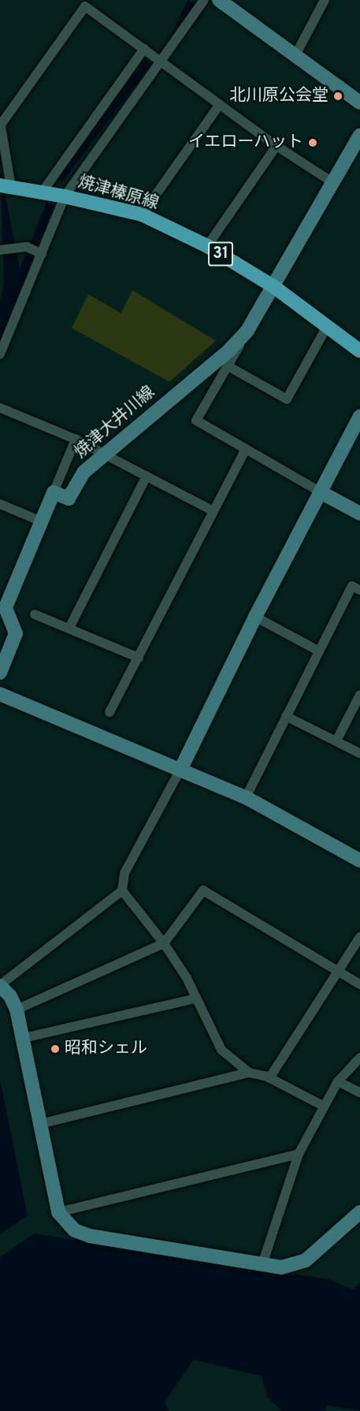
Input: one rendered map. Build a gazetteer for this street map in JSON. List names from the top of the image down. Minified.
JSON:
{"streets":{"main road":["焼津榛原線","31"],"street":["焼津大井川線"]},"crossings":[["焼津榛原線","焼津大井川線"]],"places":["北川原公会堂","イエローハット","昭和シェル"]}
